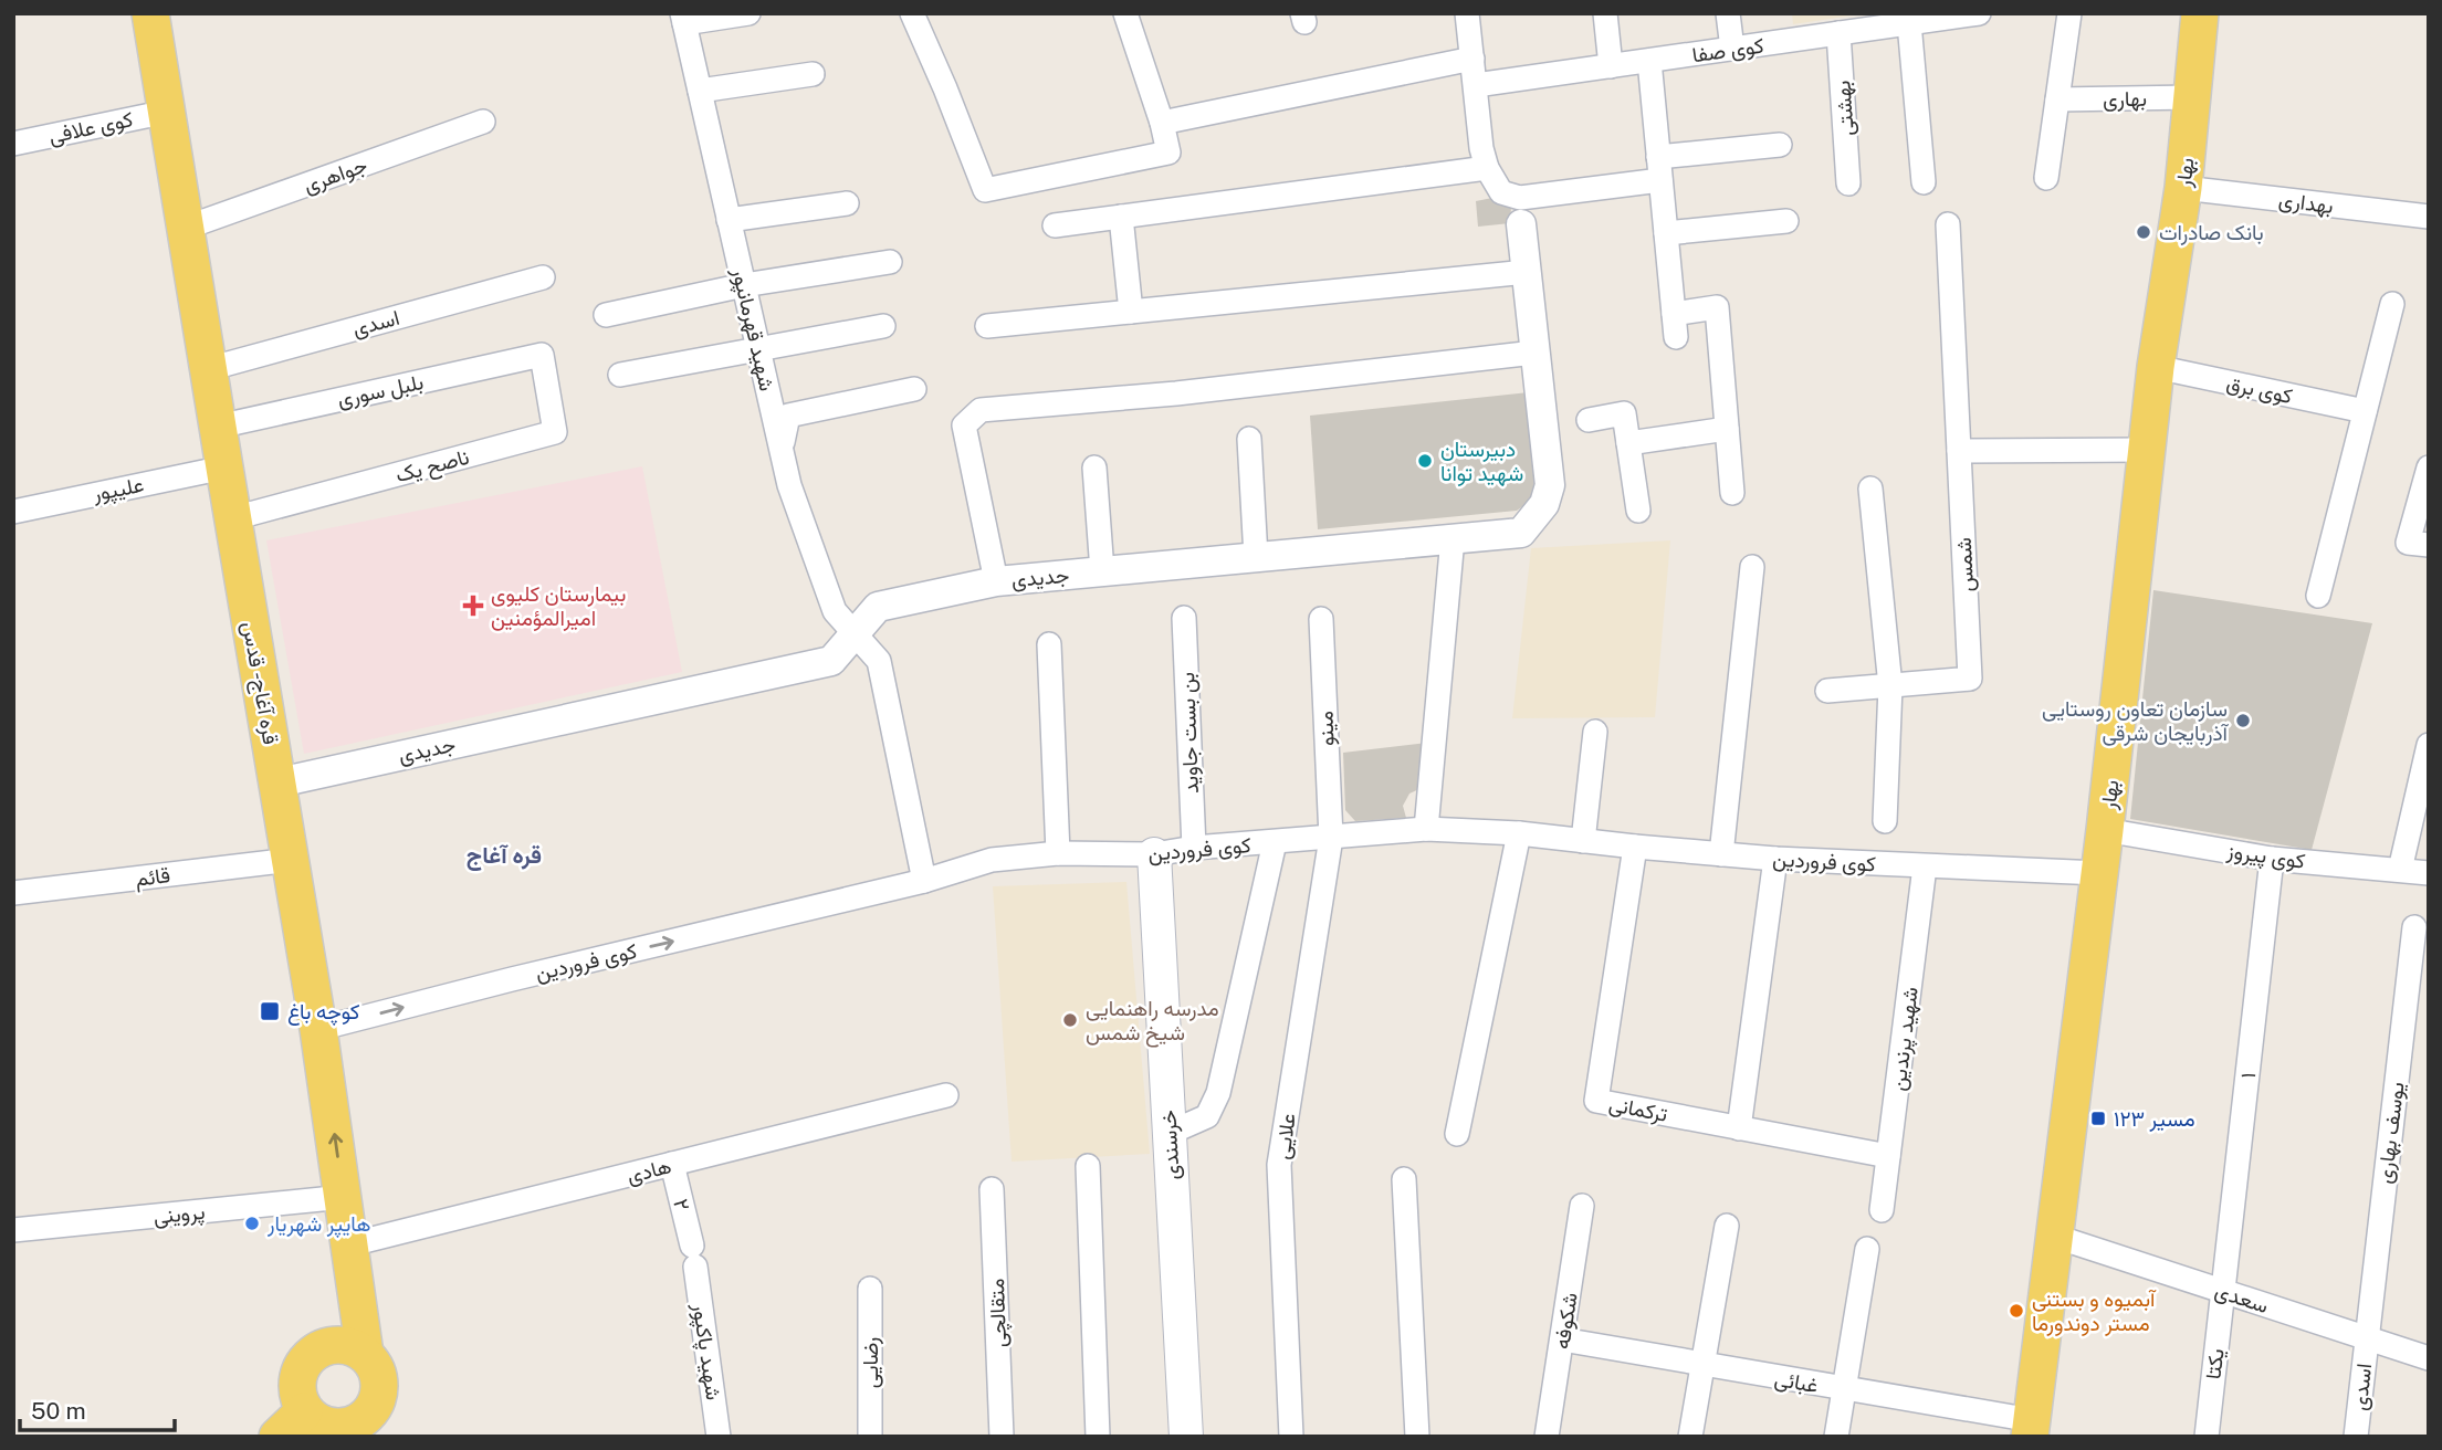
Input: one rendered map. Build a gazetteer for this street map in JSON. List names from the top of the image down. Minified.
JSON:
{"streets":{"main road":["بهار","قره آغاج - قدس","خرسندی"],"street":["کوی صفا","بهاری","بهشتی","کوی علافی","جواهری","بهداری","اسدی","شهید قهرمانپور","کوی برق","بلبل سوری","ناصح یک","علیپور","شمس","جدیدی","مینو","بن بست جاوید","کوی فروردین","کوی پیروز","قائم","شهید پرندین","۱","ترکمانی","یوسف بهاری","علایی","هادی","۲","پروینی","سعدی","متقالچی","شکوفه","شهید پاکپور","رضایی","یکتا","غبائی"]},"crossings":[["کوی صفا","بهشتی"],["بهاری","بهار"],["کوی علافی","قره آغاج - قدس"],["بهار","بهداری"],["بهار","کوی برق"],["بهار","کوی فروردین"],["بهار","کوی پیروز"],["بهار","سعدی"],["بهار","غبائی"],["جواهری","قره آغاج - قدس"],["اسدی","قره آغاج - قدس"],["اسدی","یوسف بهاری"],["اسدی","سعدی"],["شهید قهرمانپور","جدیدی"],["شهید قهرمانپور","کوی فروردین"],["بلبل سوری","ناصح یک"],["بلبل سوری","قره آغاج - قدس"],["ناصح یک","قره آغاج - قدس"],["علیپور","قره آغاج - قدس"],["جدیدی","قره آغاج - قدس"],["قره آغاج - قدس","کوی فروردین"],["قره آغاج - قدس","قائم"],["قره آغاج - قدس","هادی"],["قره آغاج - قدس","پروینی"],["مینو","کوی فروردین"],["مینو","علایی"],["بن بست جاوید","کوی فروردین"],["کوی فروردین","شهید پرندین"],["کوی فروردین","ترکمانی"],["کوی فروردین","علایی"],["کوی فروردین","خرسندی"],["کوی پیروز","۱"],["شهید پرندین","ترکمانی"],["۱","سعدی"],["۱","یکتا"],["یوسف بهاری","سعدی"],["هادی","۲"],["۲","شهید پاکپور"],["سعدی","یکتا"],["شکوفه","غبائی"]],"districts":["قره آغاج"],"places":{"other":["بانک صادرات","دبیرستان شهید توانا","سازمان تعاون روستایی آذربایجان شرقی","مدرسه راهنمایی شیخ شمس","هایپر شهریار","آبمیوه و بستنی مستر دوندورما"],"health":["بیمارستان کلیوی امیرالمؤمنین"],"transit":["کوچه باغ","مسیر ۱۲۳"]},"scale_bar":"50 m"}
